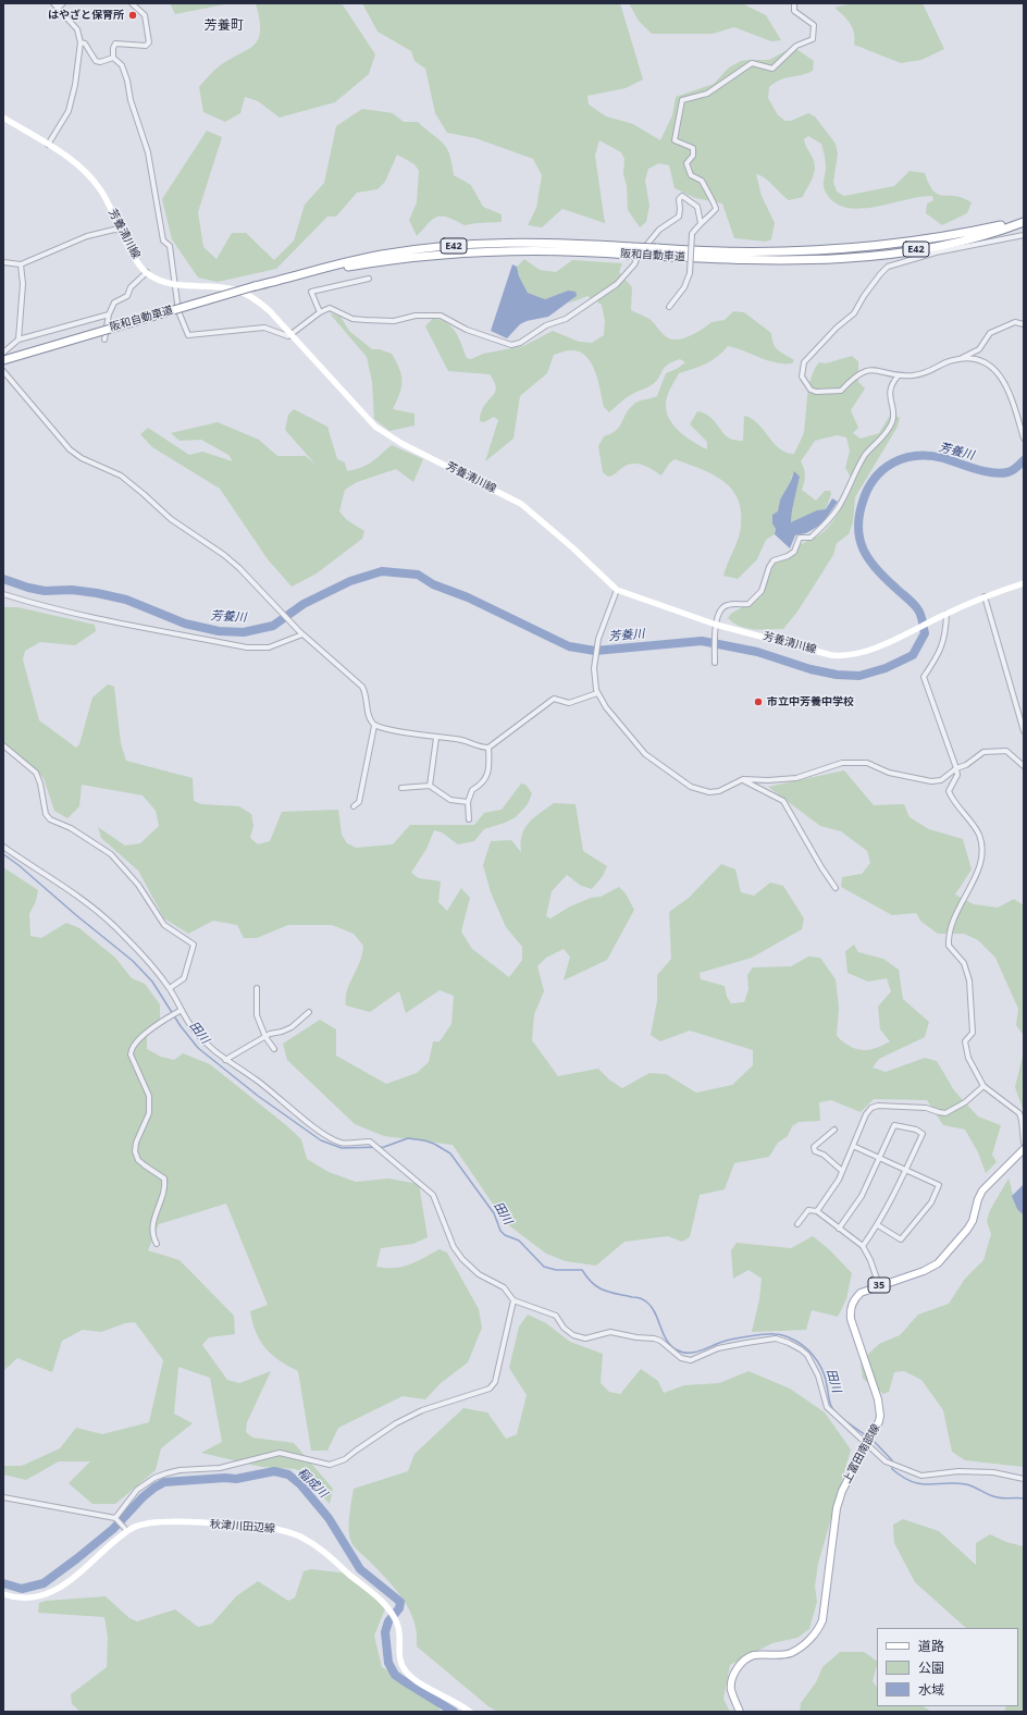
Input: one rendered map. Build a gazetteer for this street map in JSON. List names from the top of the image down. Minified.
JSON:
{"streets":{"highway":["E42","阪和自動車道"],"main road":["芳養清川線","35","上富田南部線","秋津川田辺線"]},"districts":["芳養町"],"water":["芳養川","田川","稲成川"],"places":["はやざと保育所","市立中芳養中学校"],"legend":["道路","公園","水域"]}
